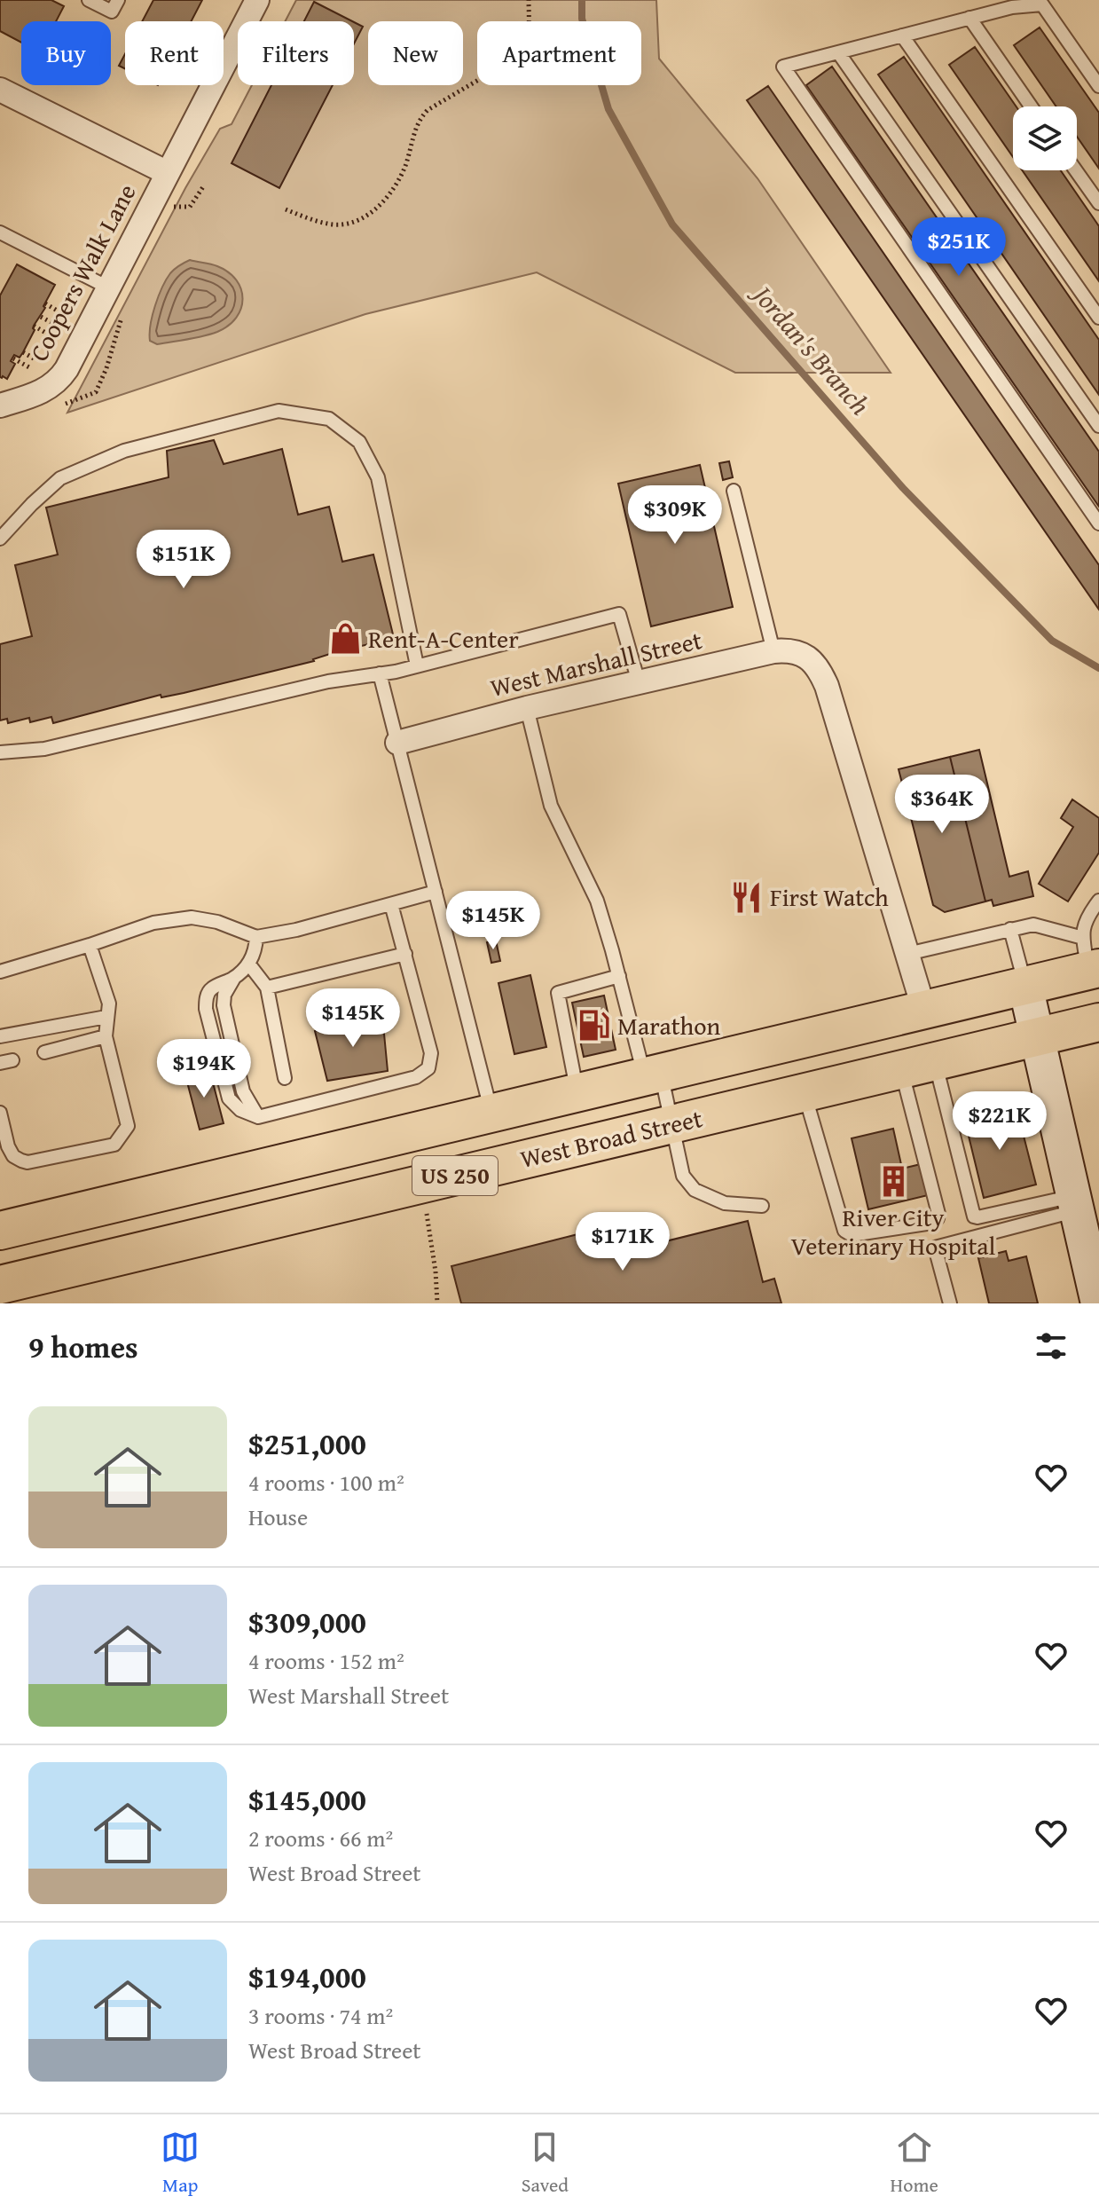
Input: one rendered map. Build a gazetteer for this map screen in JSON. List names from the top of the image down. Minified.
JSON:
{"streets":{"main road":["West Broad Street","US 250"],"street":["Coopers Walk Lane","West Marshall Street"]},"water":["Jordan's Branch"],"places":{"shop":["Rent-A-Center"],"restaurant":["First Watch"],"fuel station":["Marathon"],"building":["River City Veterinary Hospital"]},"page":{"chip":["Buy","Rent","Filters","New","Apartment"],"price":["$251K","$309K","$151K","$364K","$145K","$145K","$194K","$221K","$171K"],"heading":"9 homes","list":[{"name":"$251,000","note":"4 rooms · 100 m² · House"},{"name":"$309,000","note":"4 rooms · 152 m² · West Marshall Street"},{"name":"$145,000","note":"2 rooms · 66 m² · West Broad Street"},{"name":"$194,000","note":"3 rooms · 74 m² · West Broad Street"}],"tabs":["Map","Saved","Home"]}}
